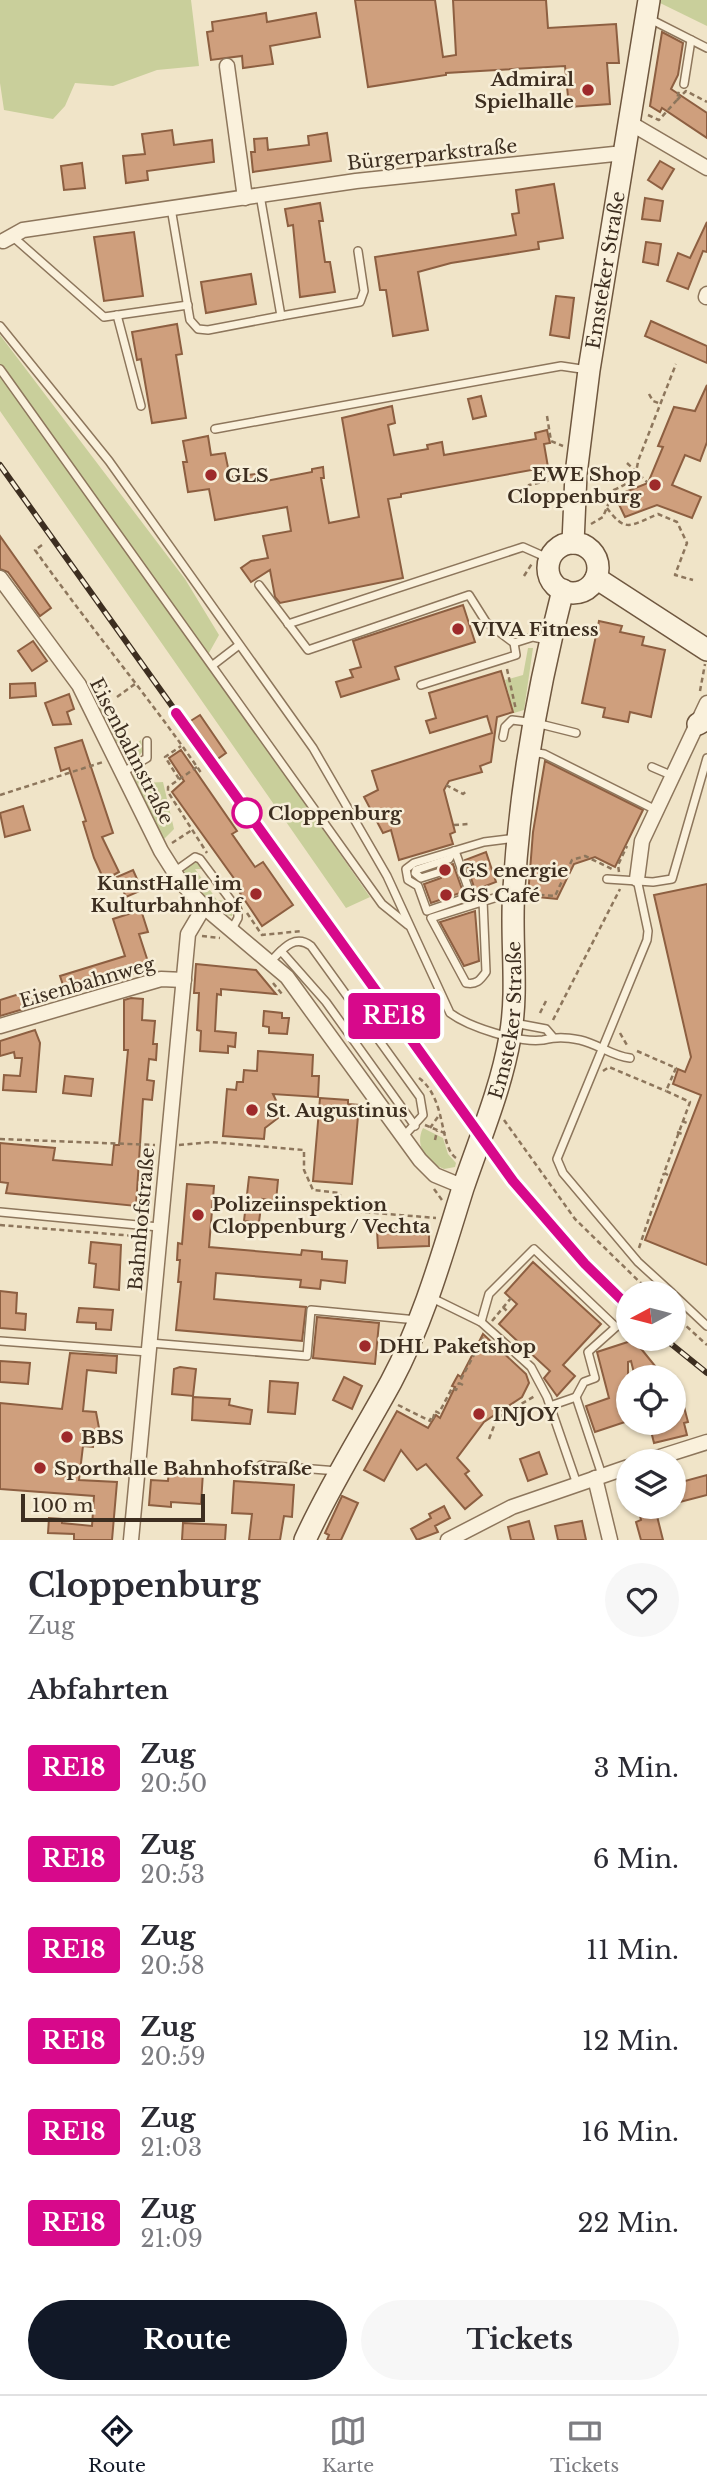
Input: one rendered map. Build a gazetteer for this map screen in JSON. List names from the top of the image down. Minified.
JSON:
{"streets":{"street":["Bürgerparkstraße","Emsteker Straße","Eisenbahnstraße","Eisenbahnweg","Bahnhofstraße"]},"crossings":[["Bürgerparkstraße","Emsteker Straße"],["Emsteker Straße","Eisenbahnstraße"],["Eisenbahnstraße","Bahnhofstraße"],["Eisenbahnweg","Bahnhofstraße"]],"places":["Admiral Spielhalle","GLS","EWE Shop Cloppenburg","VIVA Fitness","Cloppenburg","GS energie","KunstHalle im Kulturbahnhof","GS Café","St. Augustinus","Polizeiinspektion Cloppenburg / Vechta","DHL Paketshop","INJOY","BBS","Sporthalle Bahnhofstraße"],"scale_bar":"100 m","north":"left","page":{"on_map":"RE18","scale":"100 m","heading":[["Cloppenburg","Zug"],"Abfahrten"],"list":[{"mark":"RE18","name":"Zug","note":"20:50","value":"3 Min."},{"mark":"RE18","name":"Zug","note":"20:53","value":"6 Min."},{"mark":"RE18","name":"Zug","note":"20:58","value":"11 Min."},{"mark":"RE18","name":"Zug","note":"20:59","value":"12 Min."},{"mark":"RE18","name":"Zug","note":"21:03","value":"16 Min."},{"mark":"RE18","name":"Zug","note":"21:09","value":"22 Min."}],"buttons":["Route","Tickets"],"tabs":["Route","Karte","Tickets"]}}
